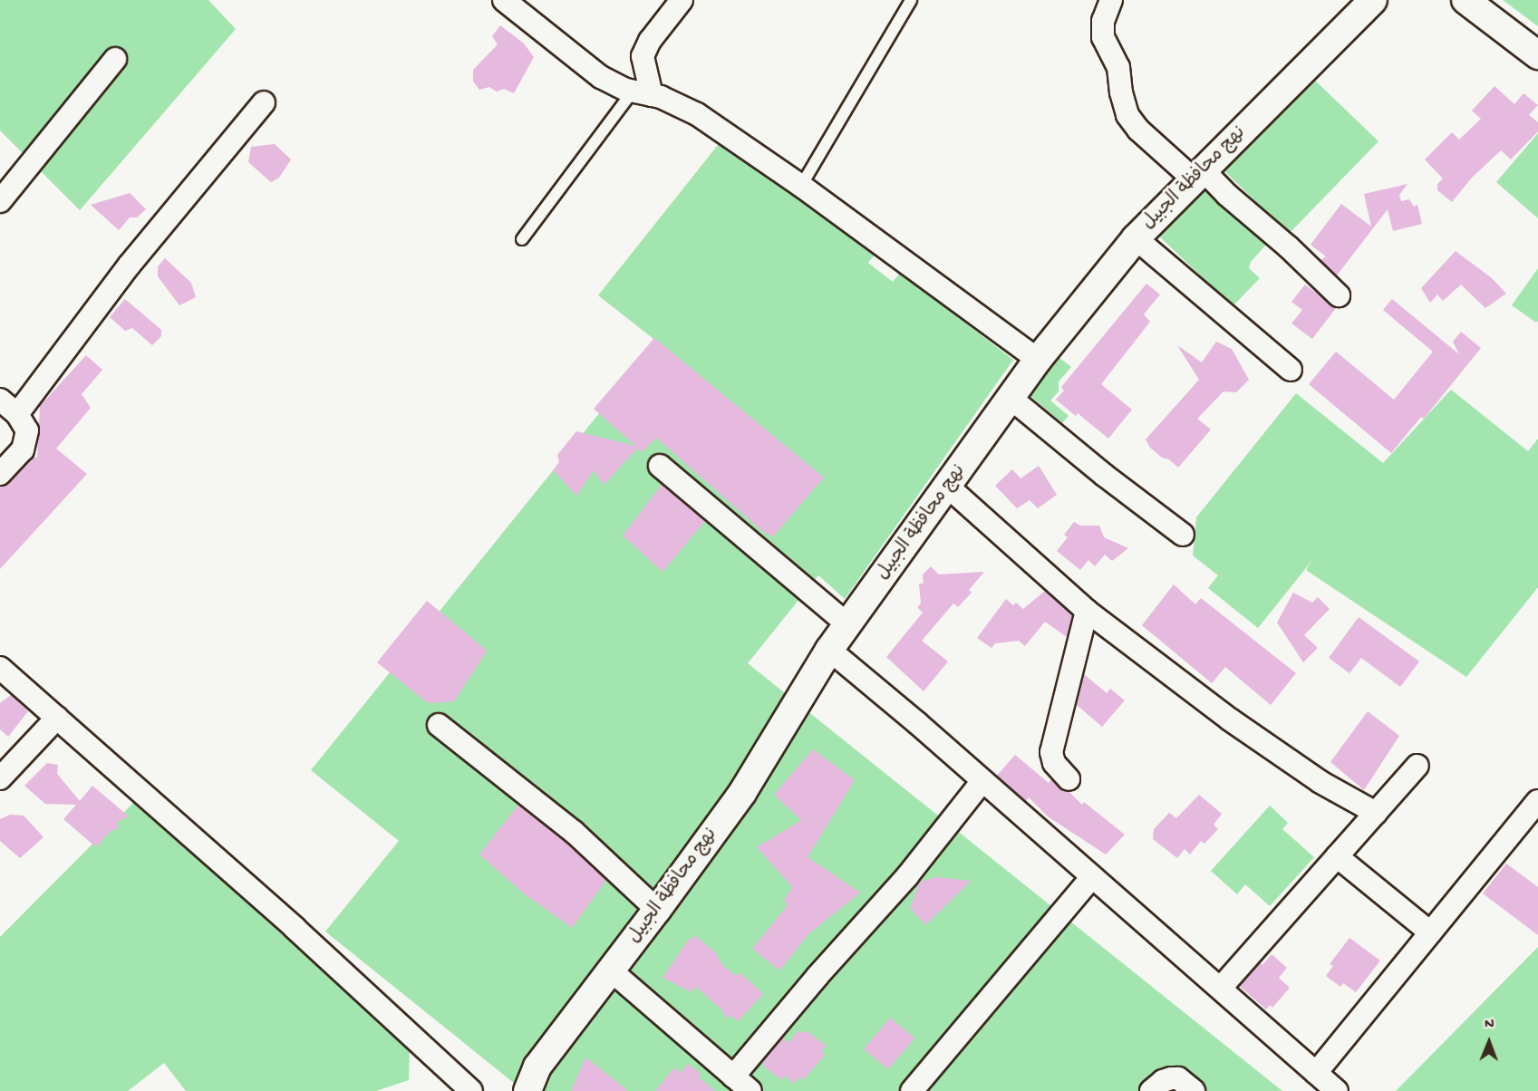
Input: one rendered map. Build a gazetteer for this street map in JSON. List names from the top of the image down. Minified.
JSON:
{"streets":{"street":["نهج محافظة الجبيل"]},"north":"top"}
